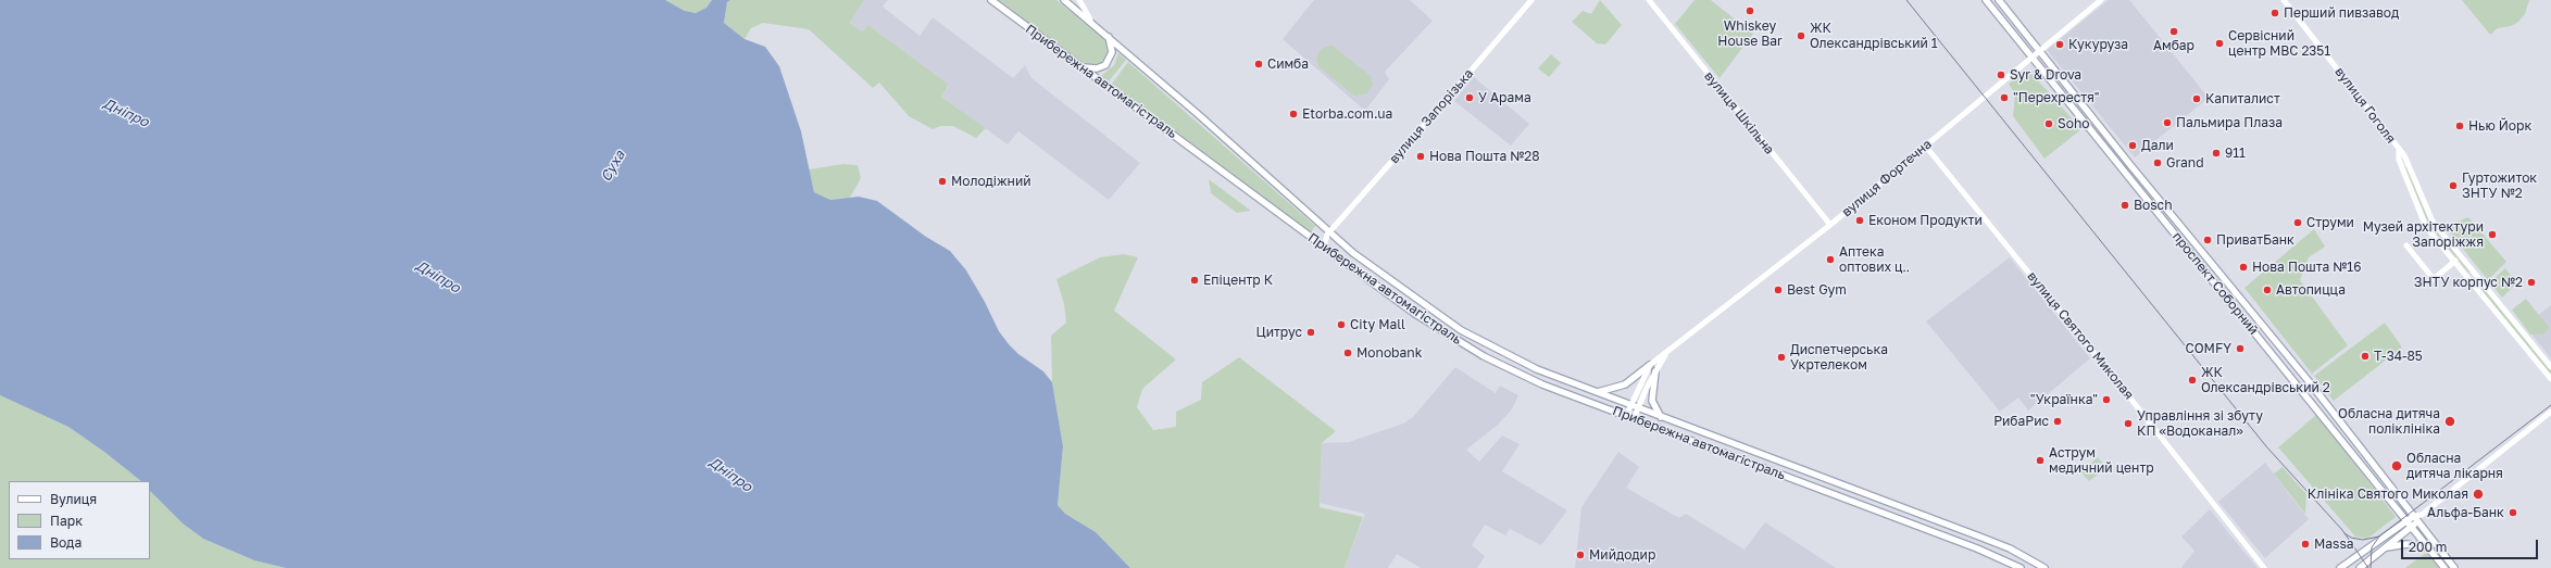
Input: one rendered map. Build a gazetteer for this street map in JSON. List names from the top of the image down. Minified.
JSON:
{"streets":{"main road":["Прибережна автомагістраль","проспект Соборний"],"street":["вулиця Гоголя","вулиця Шкільна","вулиця Запорізька","вулиця Фортечна","вулиця Святого Миколая"]},"crossings":[["Прибережна автомагістраль","вулиця Запорізька"],["вулиця Шкільна","вулиця Фортечна"],["вулиця Фортечна","проспект Соборний"],["вулиця Фортечна","вулиця Святого Миколая"]],"water":["Дніпро","Суха"],"places":["Whiskey House Bar","Перший пивзавод","Амбар","ЖК Олександрівський 1","Сервісний центр МВС 2351","Кукуруза","Симба","Syr & Drova","У Арама","\"Перехрестя\"","Капиталист","Etorba.com.ua","Пальмира Плаза","Soho","Нью Йорк","Дали","911","Нова Пошта №28","Grand","Молодіжний","Гуртожиток ЗНТУ №2","Bosch","Економ Продукти","Струми","Музей архітектури Запоріжжя","ПриватБанк","Аптека оптових ц‥","Нова Пошта №16","Епіцентр К","ЗНТУ корпус №2","Best Gym","Автопицца","City Mall","Цитрус","COMFY","Monobank","Т-34-85","Диспетчерська Укртелеком","ЖК Олександрівський 2","\"Українка\"","РибаРис","Обласна дитяча поліклініка","Управлiння зi збуту КП «Водоканал»","Аструм медичний центр","Обласна дитяча лікарня","Клініка Святого Миколая","Альфа-Банк","Massa","Мийдодир"],"legend":["Вулиця","Парк","Вода"],"scale_bar":"200 m"}
